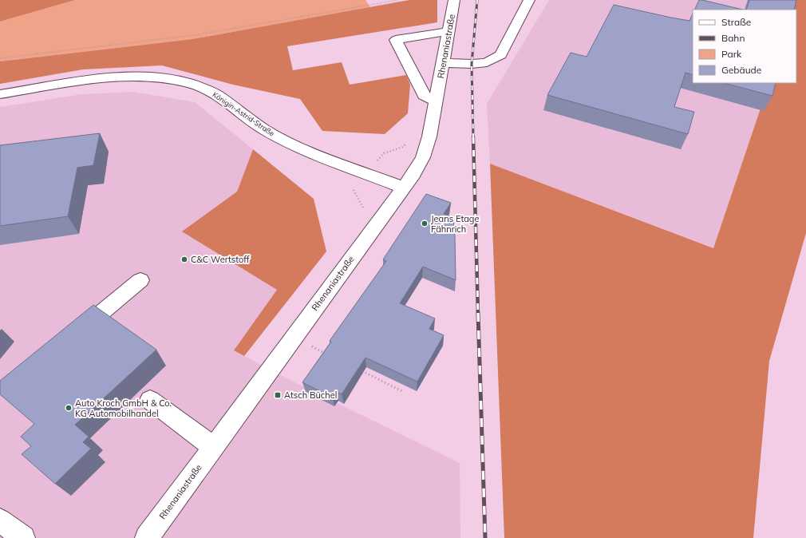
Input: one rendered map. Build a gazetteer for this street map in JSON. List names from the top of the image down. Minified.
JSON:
{"streets":{"street":["Rhenaniastraße","Königin-Astrid-Straße"]},"crossings":[["Rhenaniastraße","Königin-Astrid-Straße"]],"places":{"other":["Jeans Etage Fähnrich","C&C Wertstoff","Auto Kroch GmbH & Co. KG Automobilhandel"],"transit":["Atsch Büchel"]},"legend":["Straße","Bahn","Park","Gebäude"]}
